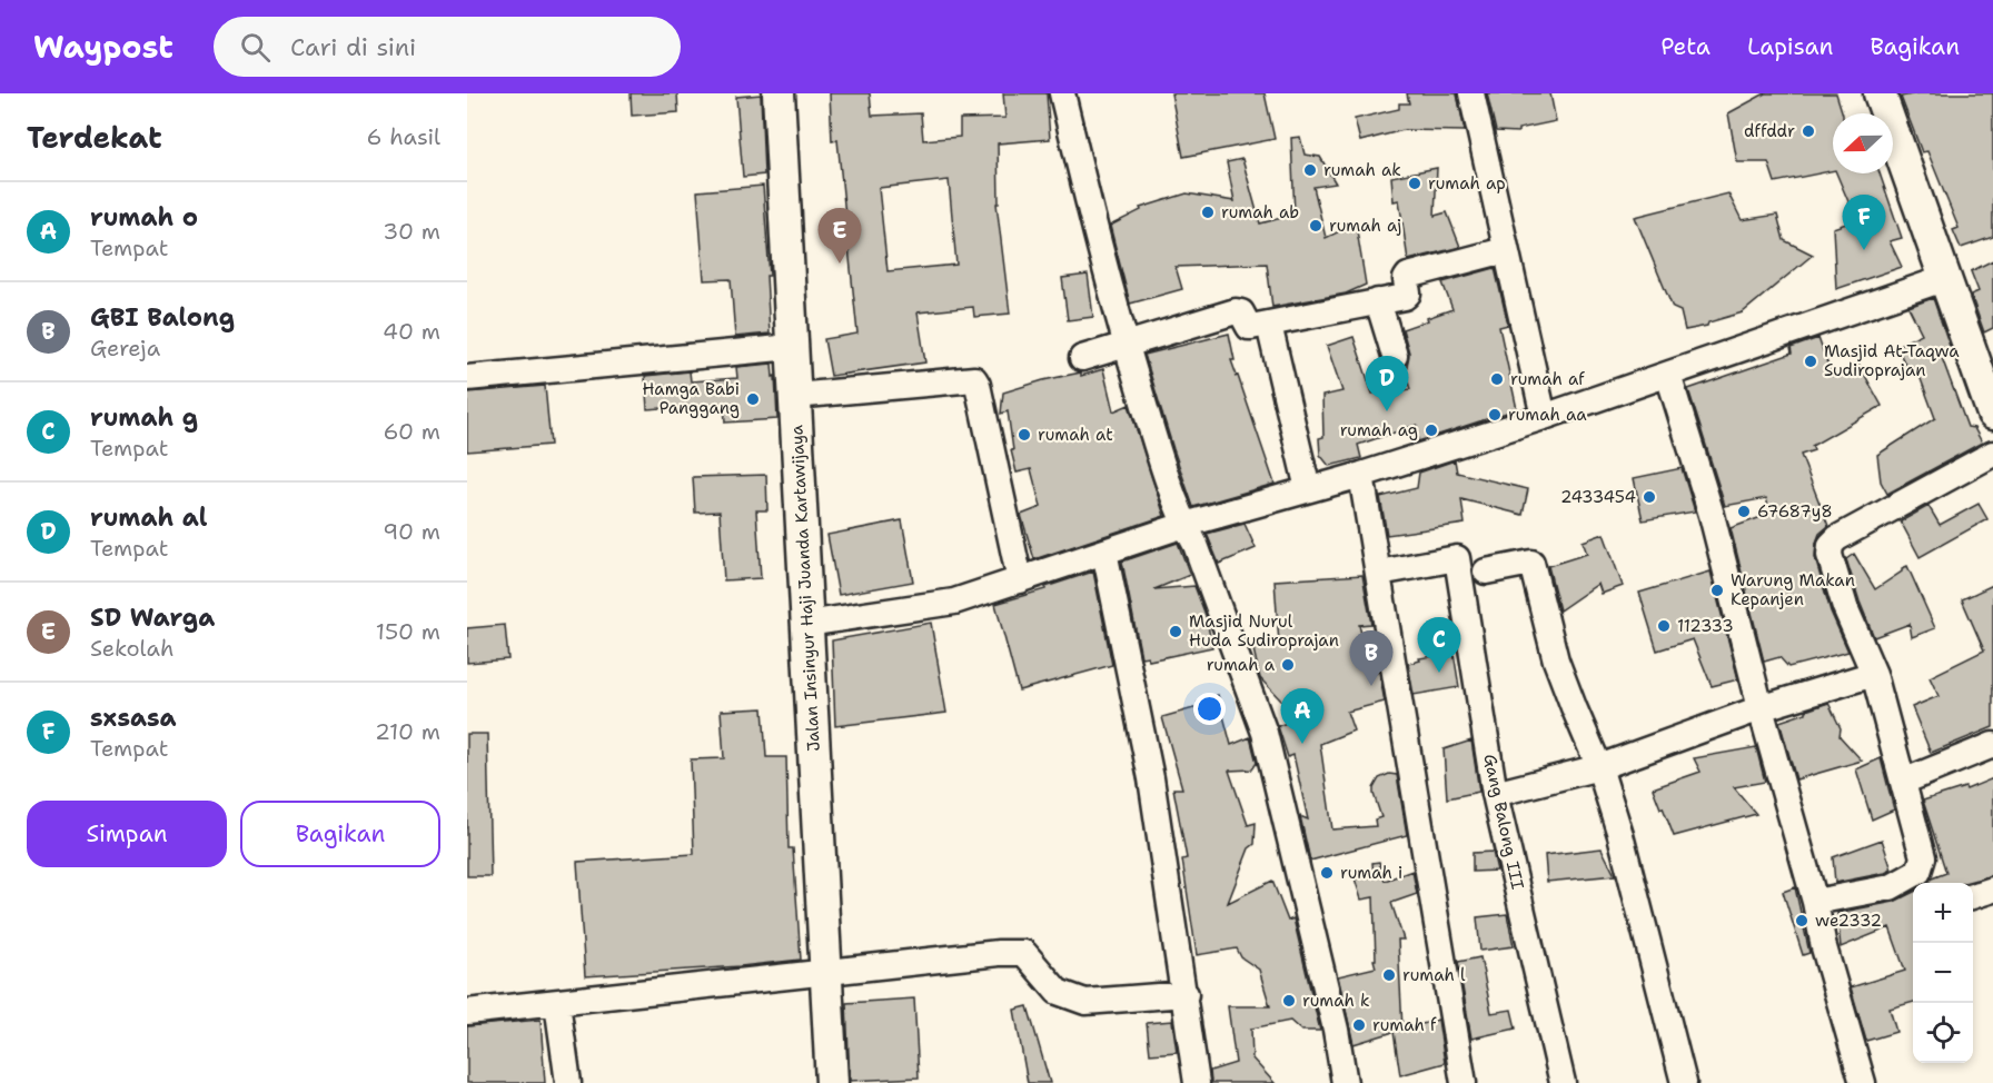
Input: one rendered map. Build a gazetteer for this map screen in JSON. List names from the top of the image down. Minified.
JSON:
{"streets":{"main road":["Jalan Insinyur Haji Juanda Kartawijaya"],"street":["Gang Balong III"]},"places":["dffddr","rumah ak","rumah ap","rumah ab","rumah aj","Masjid At-Taqwa Sudiroprajan","rumah af","Hamga Babi Panggang","rumah aa","rumah ag","rumah at","2433454","67687y8","Warung Makan Kepanjen","112333","Masjid Nurul Huda Sudiroprajan","rumah a","rumah i","we2332","rumah l","rumah k","rumah f"],"north":"left","page":{"header":"Waypost","search":"Cari di sini","nav":["Peta","Lapisan","Bagikan"],"heading":["Terdekat","6 hasil"],"list":[{"mark":"A","name":"rumah o","note":"Tempat","value":"30 m"},{"mark":"B","name":"GBI Balong","note":"Gereja","value":"40 m"},{"mark":"C","name":"rumah g","note":"Tempat","value":"60 m"},{"mark":"D","name":"rumah al","note":"Tempat","value":"90 m"},{"mark":"E","name":"SD Warga","note":"Sekolah","value":"150 m"},{"mark":"F","name":"sxsasa","note":"Tempat","value":"210 m"}],"pins":["F","E","D","C","B","A"],"buttons":["Simpan","Bagikan"],"map_buttons":["+","−"]}}
